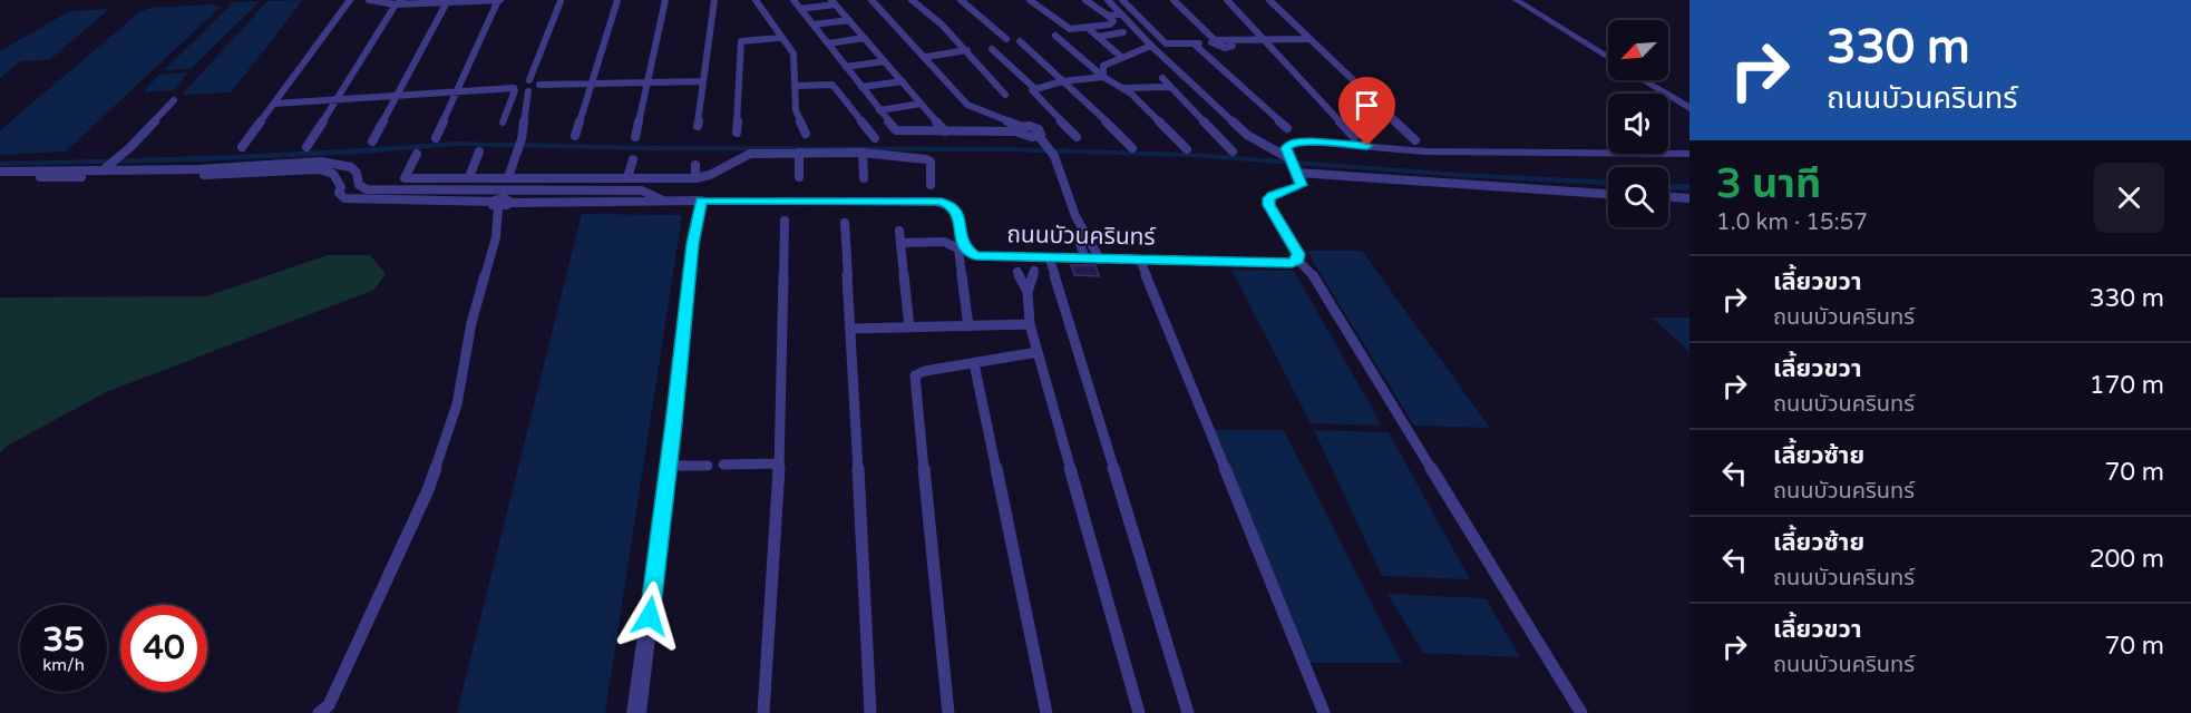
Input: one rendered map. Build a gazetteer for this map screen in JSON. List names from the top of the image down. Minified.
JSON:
{"streets":{"street":["ถนนบัวนครินทร์"]},"north":"bottom left","page":{"turn":["330 m","ถนนบัวนครินทร์"],"heading":["3 นาที","1.0 km · 15:57"],"list":[{"name":"เลี้ยวขวา","note":"ถนนบัวนครินทร์","value":"330 m"},{"name":"เลี้ยวขวา","note":"ถนนบัวนครินทร์","value":"170 m"},{"name":"เลี้ยวซ้าย","note":"ถนนบัวนครินทร์","value":"70 m"},{"name":"เลี้ยวซ้าย","note":"ถนนบัวนครินทร์","value":"200 m"},{"name":"เลี้ยวขวา","note":"ถนนบัวนครินทร์","value":"70 m"}],"speed":"35 km/h","limit":"40"}}
